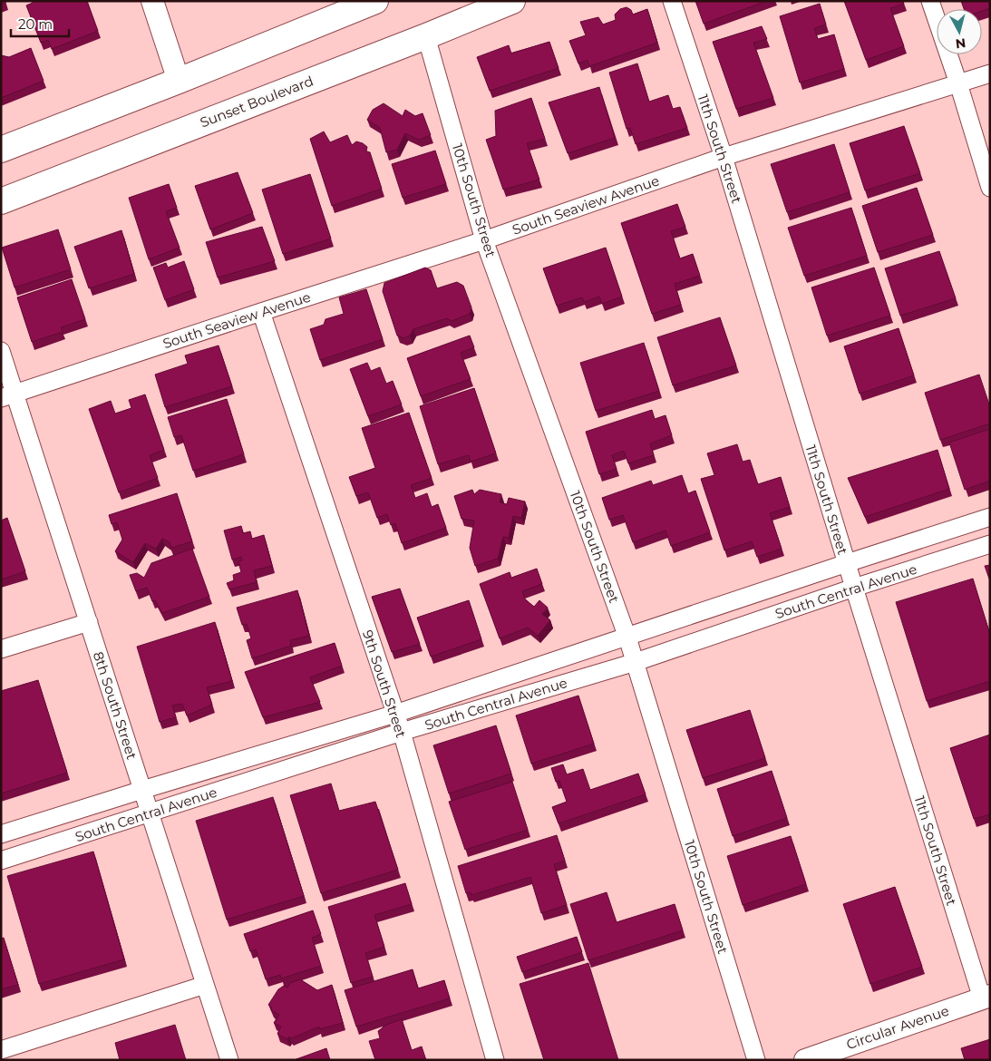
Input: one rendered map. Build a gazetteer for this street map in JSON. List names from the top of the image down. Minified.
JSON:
{"streets":{"main road":["Sunset Boulevard"],"street":["11th South Street","10th South Street","South Seaview Avenue","South Central Avenue","9th South Street","8th South Street","Circular Avenue"]},"crossings":[["Sunset Boulevard","10th South Street"],["11th South Street","South Seaview Avenue"],["11th South Street","South Central Avenue"],["11th South Street","Circular Avenue"],["10th South Street","South Seaview Avenue"],["10th South Street","South Central Avenue"],["South Seaview Avenue","9th South Street"],["South Seaview Avenue","8th South Street"],["South Central Avenue","9th South Street"],["South Central Avenue","8th South Street"]],"scale_bar":"20 m","north":"bottom"}
